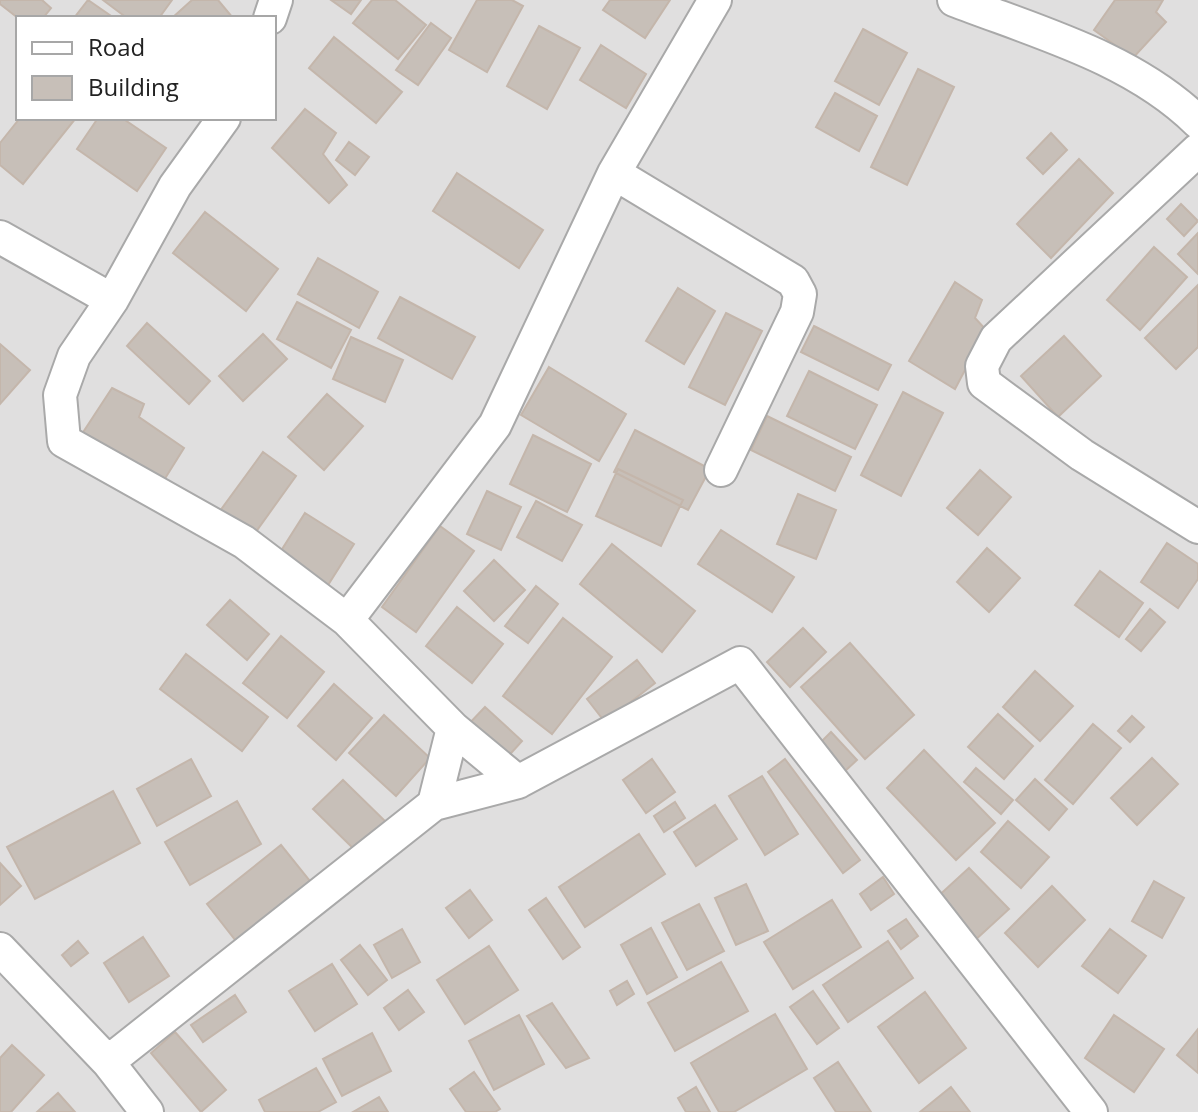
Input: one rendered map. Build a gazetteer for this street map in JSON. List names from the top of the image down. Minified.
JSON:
{"legend":["Road","Building"]}
